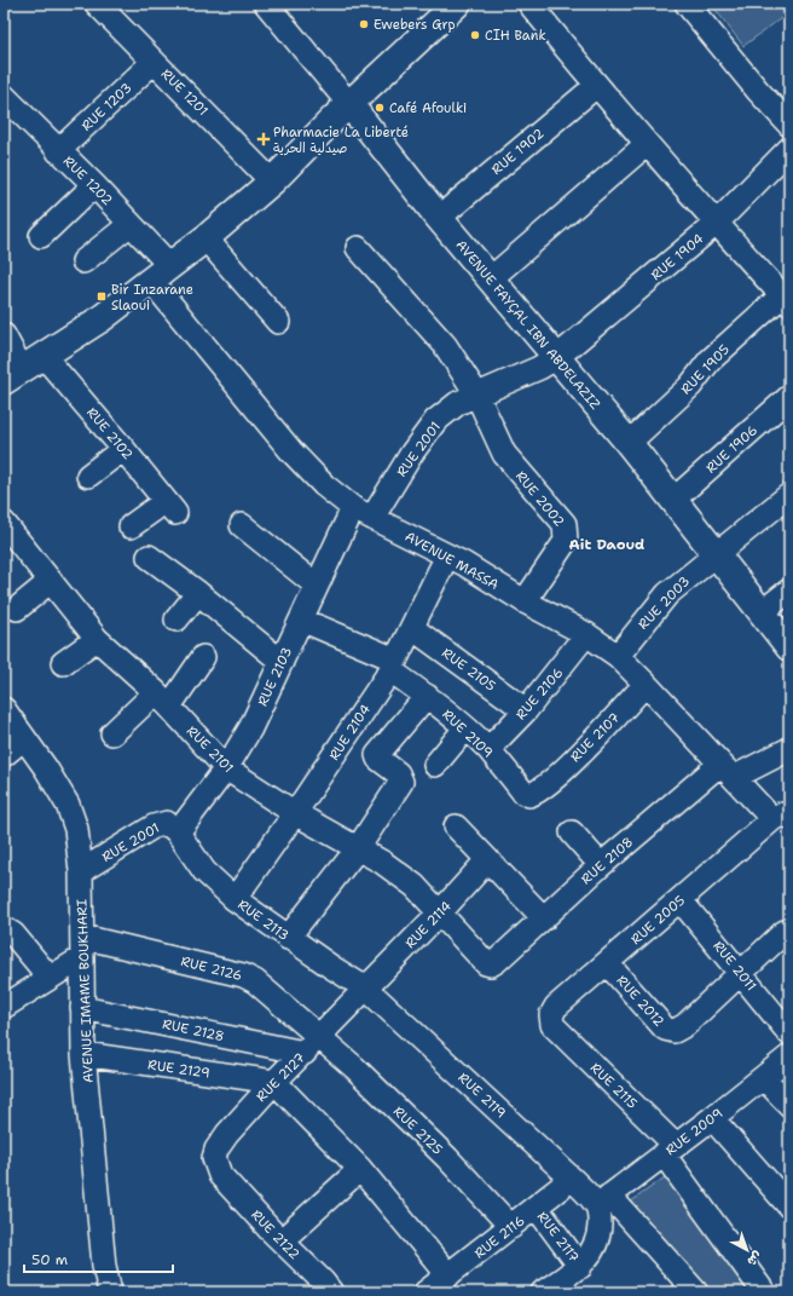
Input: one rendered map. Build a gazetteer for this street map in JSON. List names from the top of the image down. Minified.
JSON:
{"streets":{"street":["RUE 1201","RUE 1203","RUE 1902","RUE 1202","RUE 1904","AVENUE FAYÇAL IBN ABDELAZIZ","RUE 1905","RUE 2102","RUE 2001","RUE 1906","RUE 2002","AVENUE MASSA","RUE 2003","RUE 2105","RUE 2103","RUE 2106","RUE 2104","RUE 2109","RUE 2107","RUE 2101","RUE 2108","RUE 2113","RUE 2005","RUE 2114","RUE 2011","RUE 2126","AVENUE IMAME BOUKHARI","RUE 2012","RUE 2128","RUE 2129","RUE 2127","RUE 2115","RUE 2119","RUE 2125","RUE 2009","RUE 2122","RUE 2116","RUE 2117"]},"crossings":[["RUE 1201","RUE 1203"],["RUE 1203","RUE 1202"],["RUE 1902","AVENUE FAYÇAL IBN ABDELAZIZ"],["RUE 1202","AVENUE MASSA"],["RUE 1904","AVENUE FAYÇAL IBN ABDELAZIZ"],["RUE 1904","RUE 2001"],["AVENUE FAYÇAL IBN ABDELAZIZ","RUE 1905"],["AVENUE FAYÇAL IBN ABDELAZIZ","RUE 2001"],["AVENUE FAYÇAL IBN ABDELAZIZ","RUE 1906"],["AVENUE FAYÇAL IBN ABDELAZIZ","RUE 2003"],["RUE 2001","RUE 2002"],["RUE 2001","AVENUE MASSA"],["RUE 2001","RUE 2103"],["RUE 2001","RUE 2113"],["RUE 2001","AVENUE IMAME BOUKHARI"],["RUE 2002","AVENUE MASSA"],["AVENUE MASSA","RUE 2003"],["AVENUE MASSA","RUE 2103"],["AVENUE MASSA","RUE 2106"],["AVENUE MASSA","RUE 2104"],["AVENUE MASSA","RUE 2107"],["AVENUE MASSA","RUE 2108"],["AVENUE MASSA","RUE 2005"],["RUE 2105","RUE 2106"],["RUE 2105","RUE 2104"],["RUE 2103","RUE 2109"],["RUE 2103","RUE 2101"],["RUE 2103","RUE 2113"],["RUE 2106","RUE 2109"],["RUE 2104","RUE 2109"],["RUE 2104","RUE 2101"],["RUE 2104","RUE 2113"],["RUE 2109","RUE 2107"],["RUE 2101","RUE 2108"],["RUE 2101","RUE 2114"],["RUE 2113","RUE 2114"],["RUE 2113","RUE 2127"],["RUE 2113","RUE 2119"],["RUE 2005","RUE 2011"],["RUE 2005","RUE 2012"],["RUE 2005","RUE 2115"],["RUE 2114","RUE 2127"],["RUE 2114","RUE 2119"],["RUE 2011","RUE 2012"],["RUE 2126","AVENUE IMAME BOUKHARI"],["RUE 2126","RUE 2127"],["RUE 2126","RUE 2125"],["AVENUE IMAME BOUKHARI","RUE 2128"],["AVENUE IMAME BOUKHARI","RUE 2129"],["RUE 2128","RUE 2127"],["RUE 2129","RUE 2127"],["RUE 2127","RUE 2119"],["RUE 2127","RUE 2125"],["RUE 2127","RUE 2122"],["RUE 2115","RUE 2009"],["RUE 2119","RUE 2009"],["RUE 2119","RUE 2116"],["RUE 2125","RUE 2116"],["RUE 2116","RUE 2117"]],"districts":["Ait Daoud"],"places":{"other":["Ewebers Grp","CIH Bank","Café Afoulki"],"health":["Pharmacie La Liberté صيدلية الحرية"],"transit":["Bir Inzarane Slaoui"]},"scale_bar":"50 m","north":"bottom right"}
